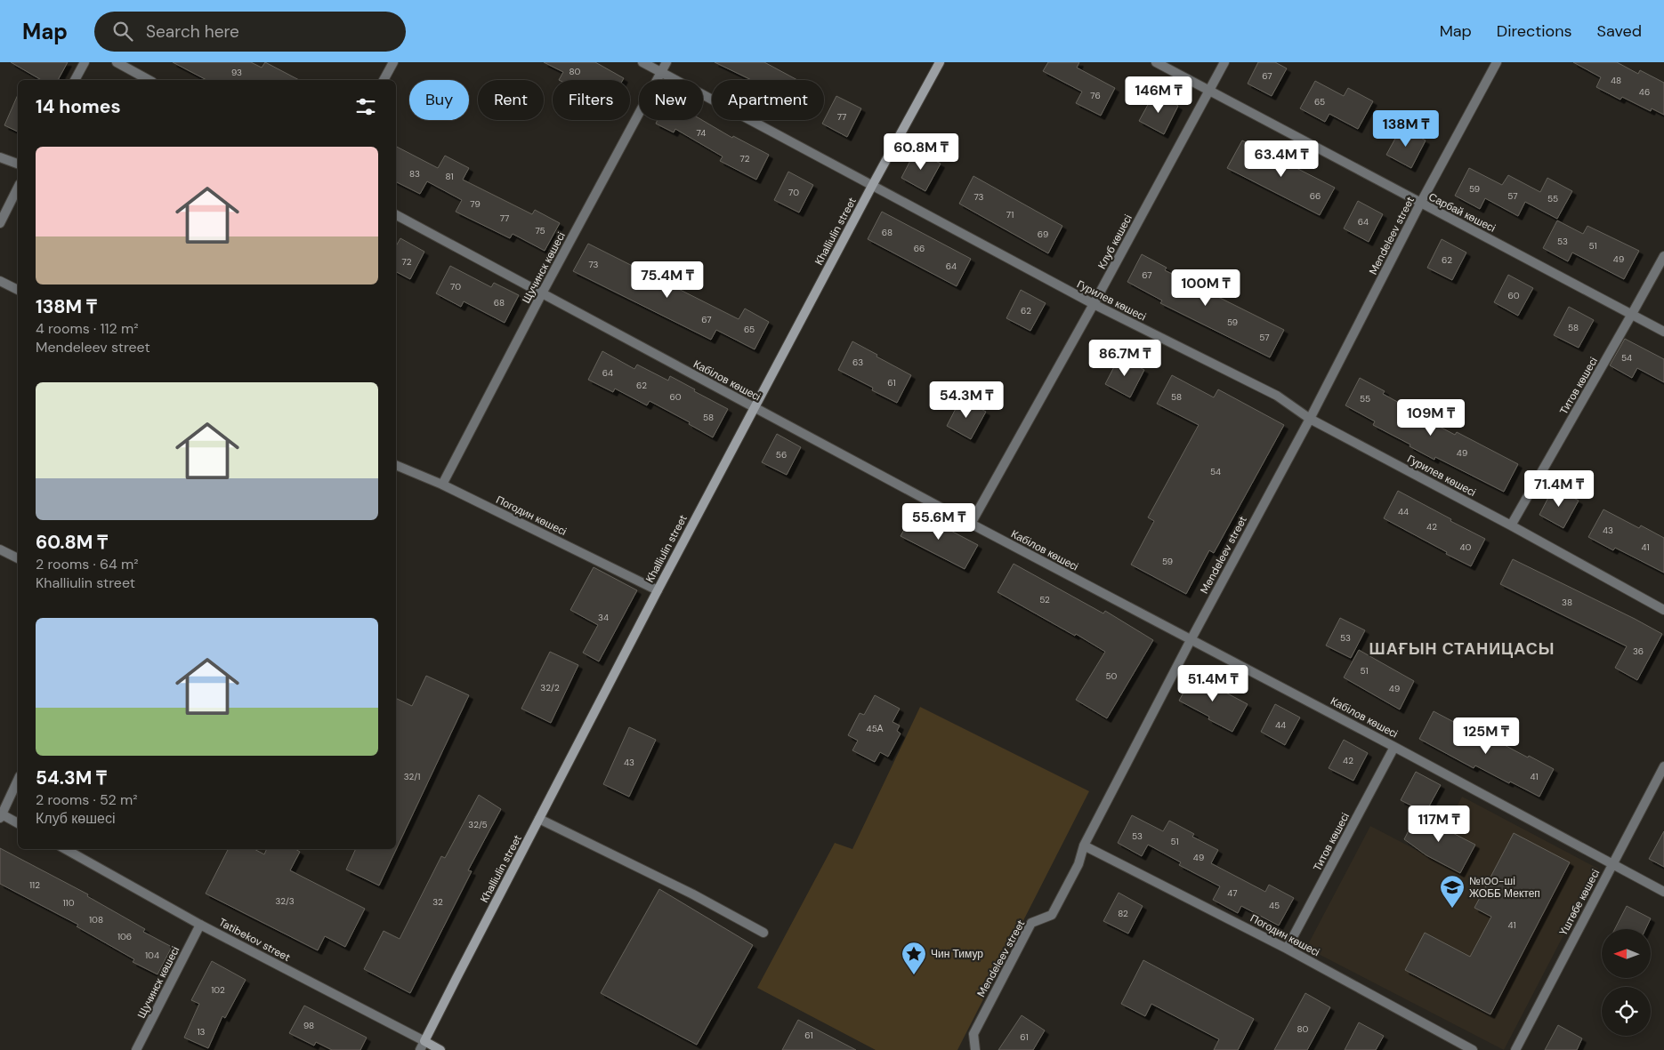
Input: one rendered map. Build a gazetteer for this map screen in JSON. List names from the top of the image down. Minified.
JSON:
{"streets":{"main road":["Khalliulin street","Tatibekov street"],"street":["Сарбай көшесі","Mendeleev street","Клуб көшесі","Щучинск көшесі","Гурилев көшесі","Кабілов көшесі","Титов көшесі","Погодин көшесі","Үштөбе көшесі"]},"crossings":[["Сарбай көшесі","Mendeleev street"],["Сарбай көшесі","Клуб көшесі"],["Сарбай көшесі","Титов көшесі"],["Khalliulin street","Гурилев көшесі"],["Khalliulin street","Кабілов көшесі"],["Khalliulin street","Погодин көшесі"],["Khalliulin street","Tatibekov street"],["Mendeleev street","Гурилев көшесі"],["Mendeleev street","Кабілов көшесі"],["Mendeleev street","Погодин көшесі"],["Клуб көшесі","Гурилев көшесі"],["Клуб көшесі","Кабілов көшесі"],["Щучинск көшесі","Гурилев көшесі"],["Щучинск көшесі","Кабілов көшесі"],["Щучинск көшесі","Погодин көшесі"],["Щучинск көшесі","Tatibekov street"],["Гурилев көшесі","Титов көшесі"],["Кабілов көшесі","Титов көшесі"],["Кабілов көшесі","Үштөбе көшесі"],["Титов көшесі","Погодин көшесі"]],"districts":["ШАҒЫН СТАНИЦАСЫ"],"places":{"school or university":["№100-ші ЖОББ Мектеп"],"place":["Чин Тимур"]},"house_numbers":["80","93","67","48","46","76","65","77","74","72","83","81","59","70","66","57","73","55","79","71","77","64","75","68","69","53","51","66","49","62","72","73","64","67","70","60","68","62","67","59","58","65","57","54","63","64","61","62","60","58","55","58","49","56","54","44","42","43","40","41","59","52","38","34","53","36","51","50","32/2","49","44","45А","42","43","32/1","41","32/5","53","51","49","112","47","32/3","32","110","45","82","108","41","106","104","102","98","80","13","61","61"],"north":"left","page":{"header":"Map","search":"Search here","nav":["Map","Directions","Saved"],"price":["146M ₸","138M ₸","60.8M ₸","63.4M ₸","75.4M ₸","100M ₸","86.7M ₸","54.3M ₸","109M ₸","71.4M ₸","55.6M ₸","51.4M ₸","125M ₸","117M ₸"],"chip":["Buy","Rent","Filters","New","Apartment"],"heading":"14 homes","list":[{"name":"138M ₸","note":"4 rooms · 112 m² · Mendeleev street"},{"name":"60.8M ₸","note":"2 rooms · 64 m² · Khalliulin street"},{"name":"54.3M ₸","note":"2 rooms · 52 m² · Клуб көшесі"}]}}
